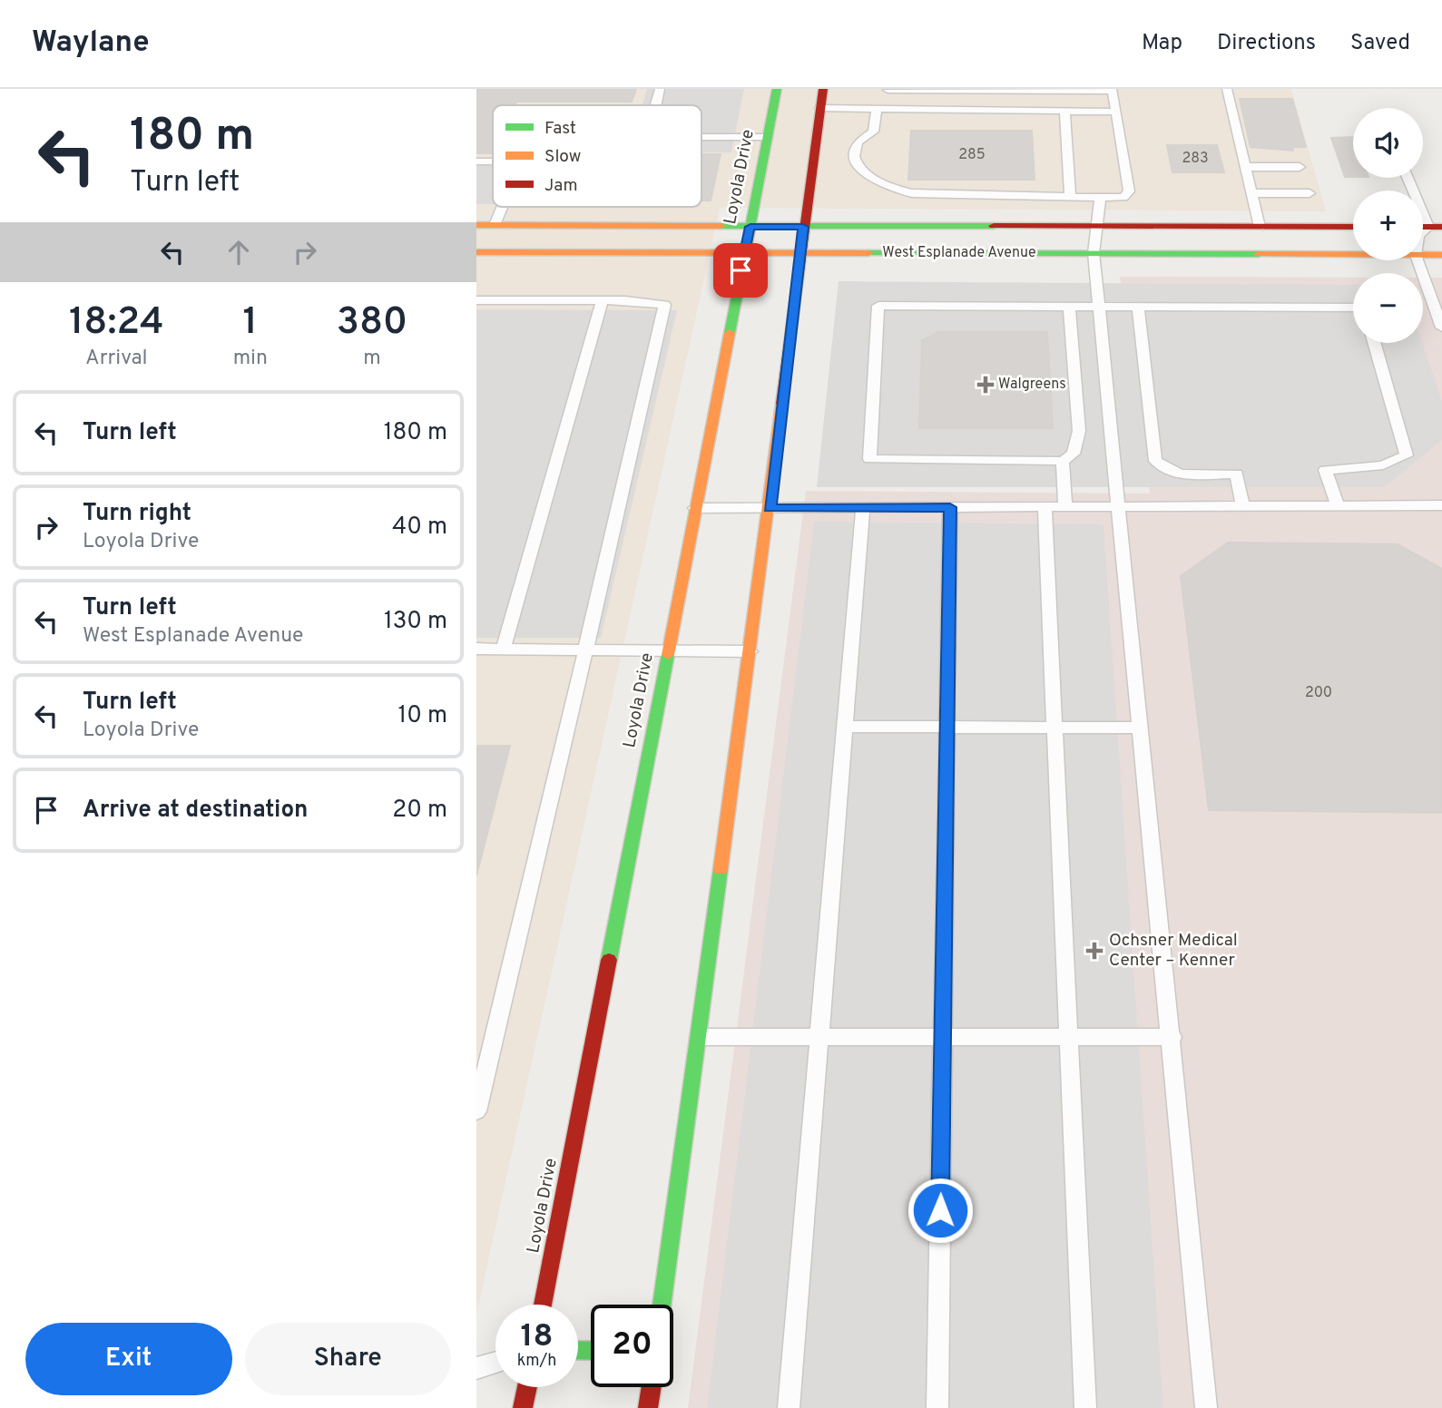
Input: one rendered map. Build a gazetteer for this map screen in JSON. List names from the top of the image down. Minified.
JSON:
{"streets":{"main road":["Loyola Drive","West Esplanade Avenue"]},"crossings":[["Loyola Drive","West Esplanade Avenue"]],"places":{"health":["Walgreens","Ochsner Medical Center – Kenner"]},"house_numbers":["285","283","200"],"legend":["Fast","Slow","Jam"],"page":{"header":"Waylane","nav":["Map","Directions","Saved"],"turn":["180 m","Turn left"],"map_buttons":["+","−"],"eta":["18:24","Arrival","1","min","380","m"],"list":[{"name":"Turn left","value":"180 m"},{"name":"Turn right","note":"Loyola Drive","value":"40 m"},{"name":"Turn left","note":"West Esplanade Avenue","value":"130 m"},{"name":"Turn left","note":"Loyola Drive","value":"10 m"},{"name":"Arrive at destination","value":"20 m"}],"speed":"18 km/h","limit":"20","buttons":["Exit","Share"]}}
